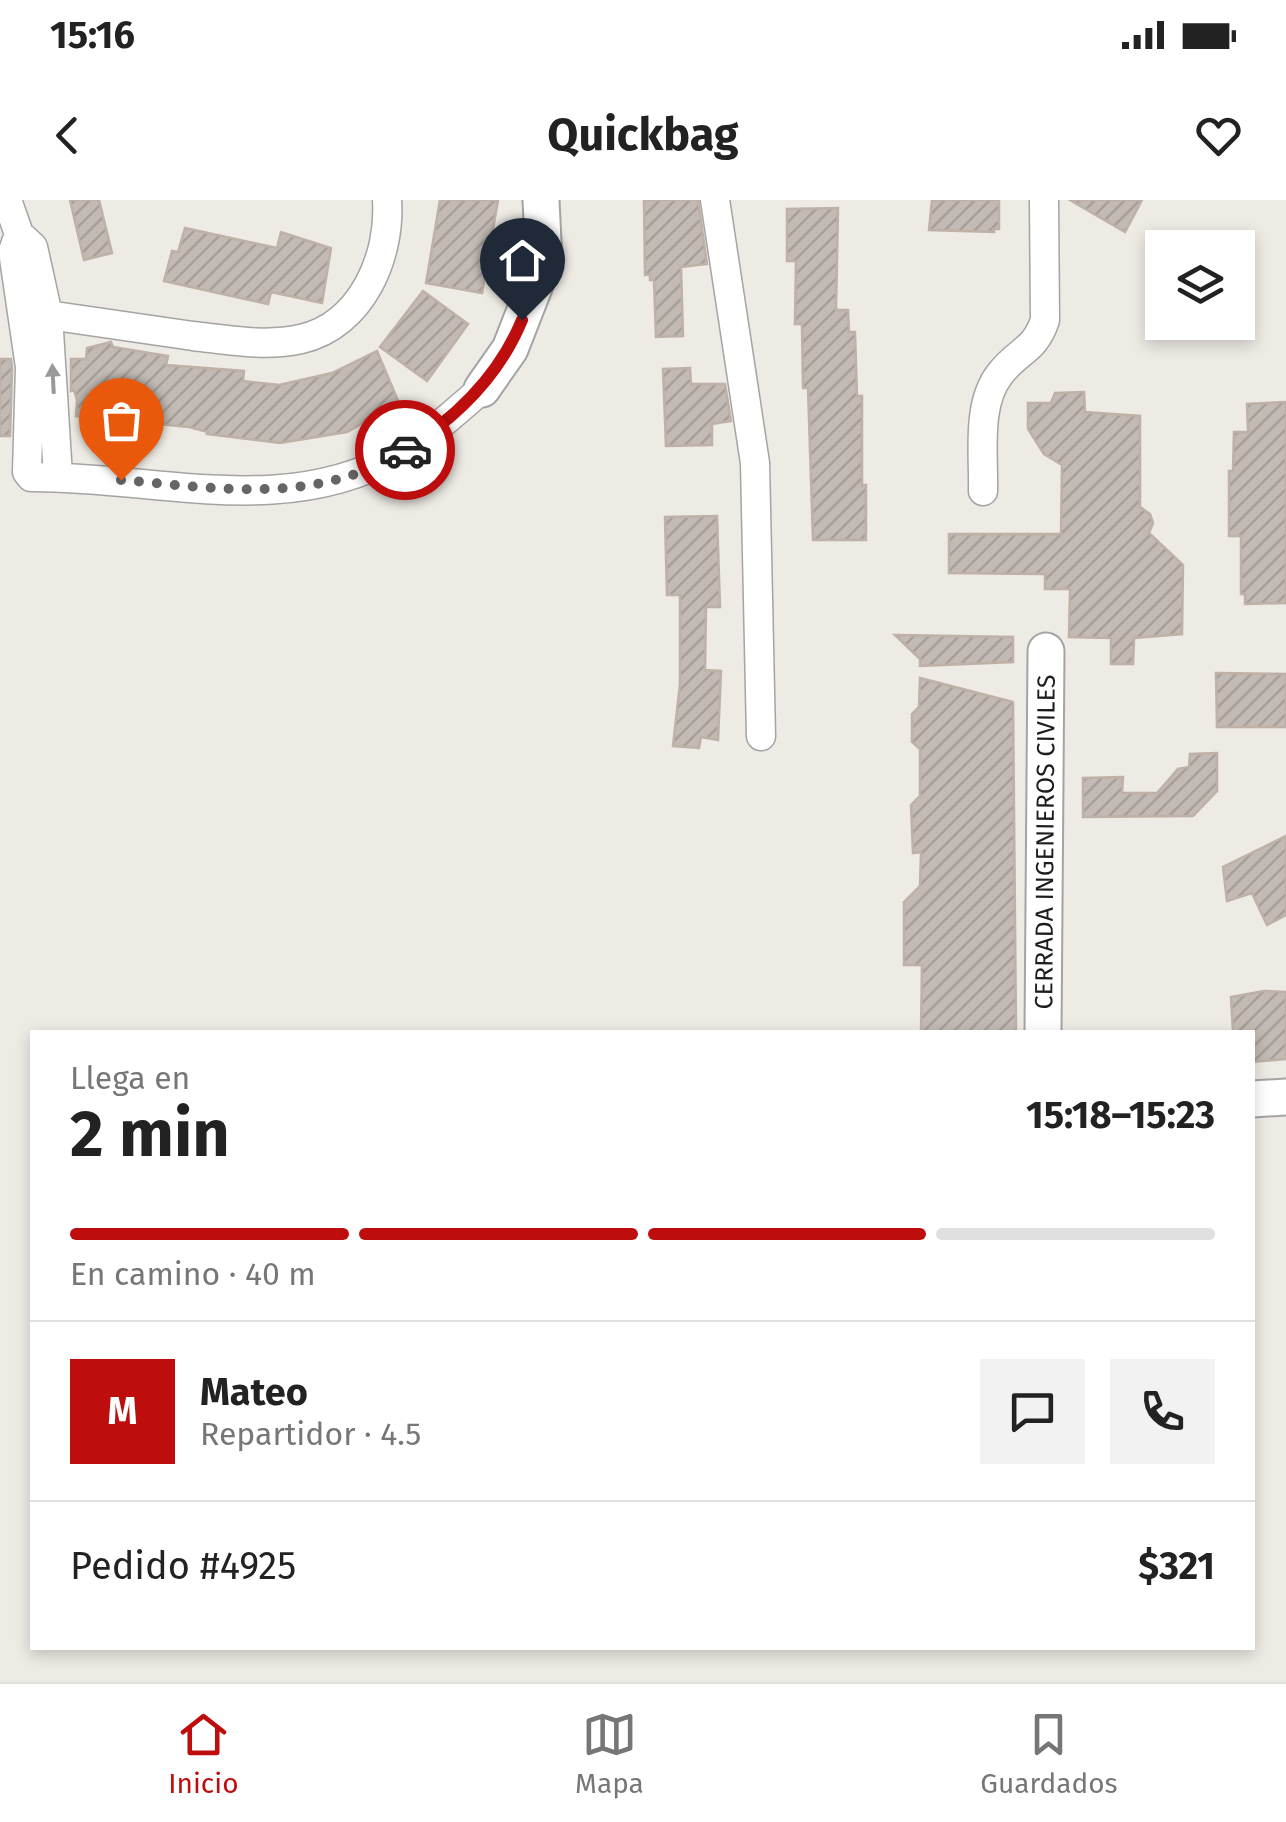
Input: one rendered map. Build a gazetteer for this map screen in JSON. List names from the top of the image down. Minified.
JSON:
{"streets":{"street":["CERRADA INGENIEROS CIVILES"]},"page":{"status":"15:16","header":"Quickbag","heading":["2 min","Llega en","15:18–15:23"],"panel":["Mateo","Repartidor · 4.5","Pedido #4925","$321"],"bar":"En camino · 40 m","round":"M","tabs":["Inicio","Mapa","Guardados"]}}
